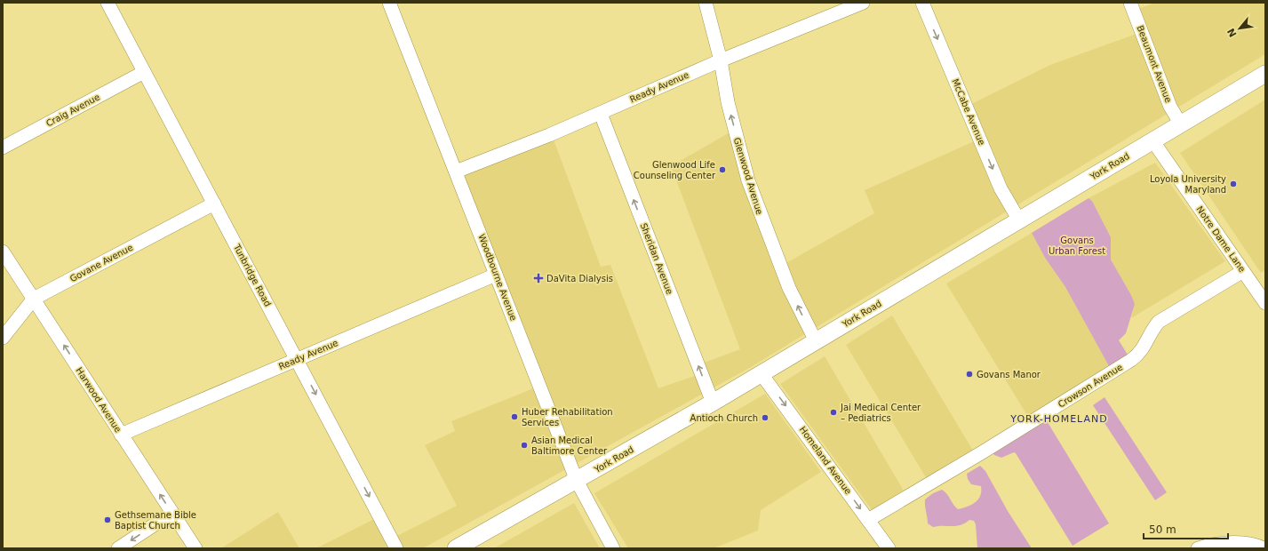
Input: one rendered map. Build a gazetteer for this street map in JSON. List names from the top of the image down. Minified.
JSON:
{"streets":{"main road":["York Road"],"street":["Beaumont Avenue","Ready Avenue","Craig Avenue","McCabe Avenue","Glenwood Avenue","Notre Dame Lane","Sheridan Avenue","Govane Avenue","Tunbridge Road","Woodbourne Avenue","Crowson Avenue","Harwood Avenue","Homeland Avenue"]},"crossings":[["Beaumont Avenue","York Road"],["Ready Avenue","Glenwood Avenue"],["Ready Avenue","Sheridan Avenue"],["Ready Avenue","Tunbridge Road"],["Ready Avenue","Woodbourne Avenue"],["Ready Avenue","Harwood Avenue"],["Craig Avenue","Tunbridge Road"],["McCabe Avenue","York Road"],["York Road","Glenwood Avenue"],["York Road","Notre Dame Lane"],["York Road","Sheridan Avenue"],["York Road","Woodbourne Avenue"],["York Road","Homeland Avenue"],["Notre Dame Lane","Crowson Avenue"],["Govane Avenue","Tunbridge Road"],["Govane Avenue","Harwood Avenue"],["Crowson Avenue","Homeland Avenue"]],"one_way":["McCabe Avenue","Glenwood Avenue","Sheridan Avenue","Harwood Avenue","Homeland Avenue"],"districts":["YORK-HOMELAND"],"parks":["Govans Urban Forest"],"places":{"other":["Glenwood Life Counseling Center","Loyola University Maryland","Govans Manor","Jai Medical Center – Pediatrics","Huber Rehabilitation Services","Antioch Church","Asian Medical Baltimore Center","Gethsemane Bible Baptist Church"],"health":["DaVita Dialysis"]},"scale_bar":"50 m","north":"bottom left"}
